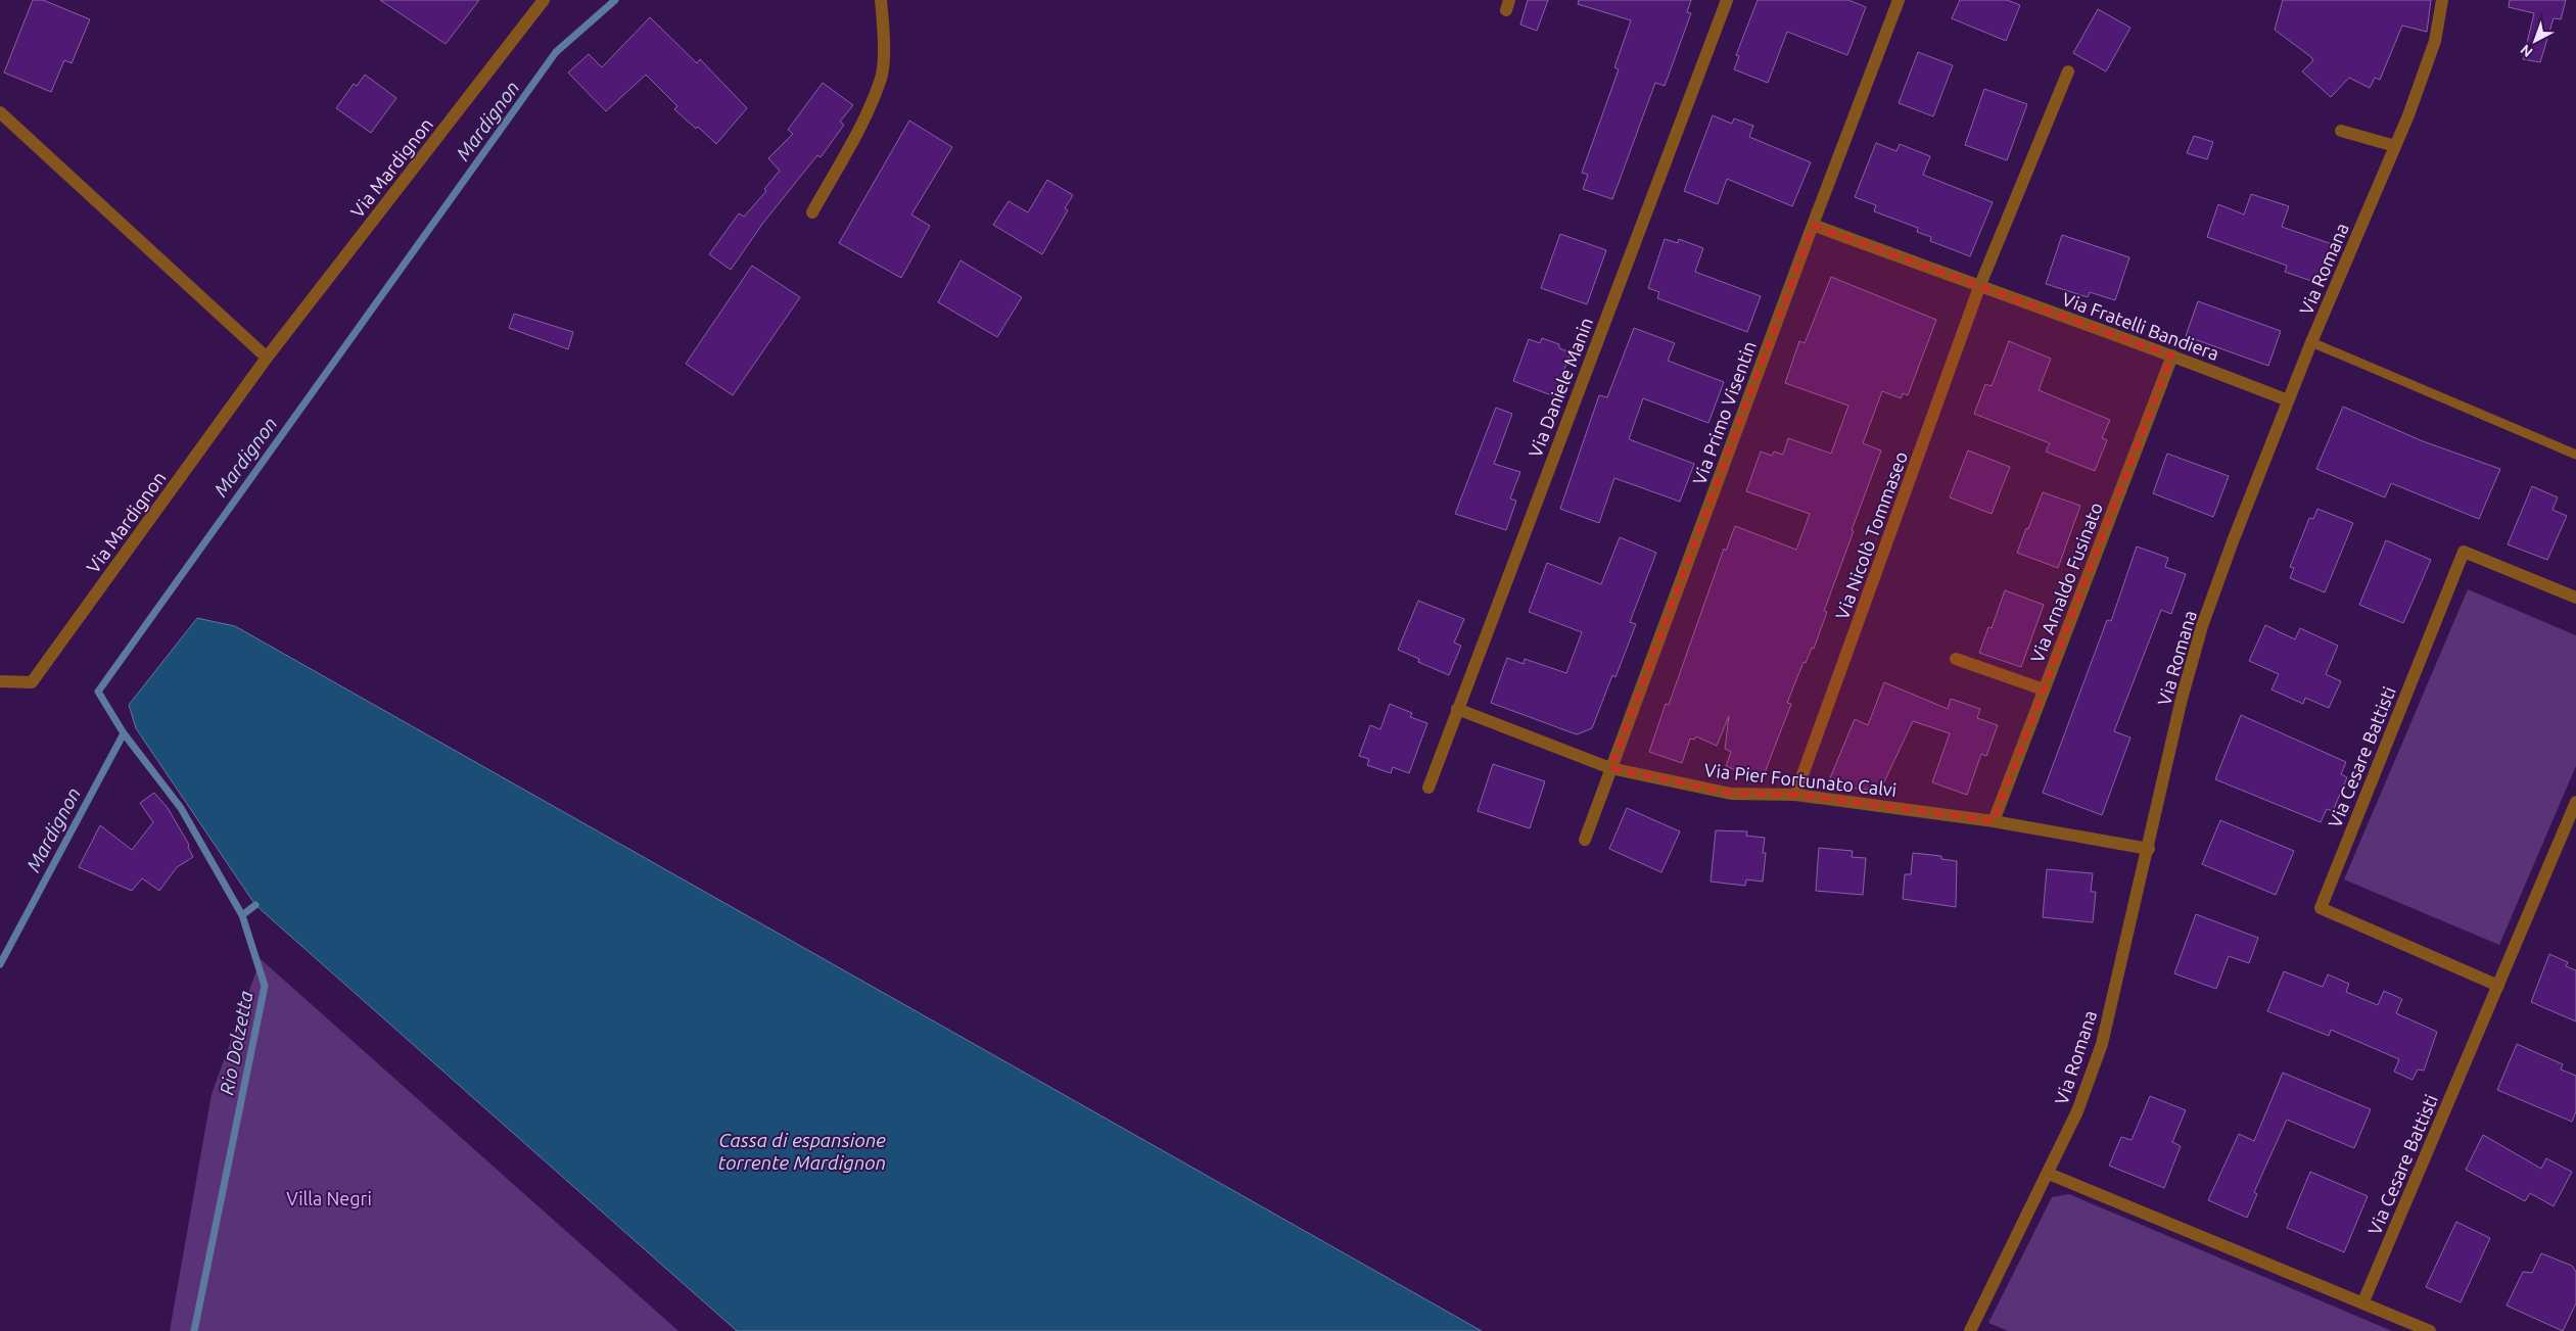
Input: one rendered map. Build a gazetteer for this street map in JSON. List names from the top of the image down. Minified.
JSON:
{"streets":{"street":["Via Mardignon","Via Romana","Via Fratelli Bandiera","Via Daniele Manin","Via Primo Visentin","Via Nicolò Tommaseo","Via Arnaldo Fusinato","Via Cesare Battisti","Via Pier Fortunato Calvi"]},"crossings":[["Via Romana","Via Fratelli Bandiera"],["Via Romana","Via Pier Fortunato Calvi"],["Via Fratelli Bandiera","Via Primo Visentin"],["Via Fratelli Bandiera","Via Nicolò Tommaseo"],["Via Fratelli Bandiera","Via Arnaldo Fusinato"],["Via Daniele Manin","Via Pier Fortunato Calvi"],["Via Primo Visentin","Via Pier Fortunato Calvi"],["Via Nicolò Tommaseo","Via Pier Fortunato Calvi"],["Via Arnaldo Fusinato","Via Pier Fortunato Calvi"]],"water":["Mardignon","Rio Dolzetta","Cassa di espansione torrente Mardignon"],"parks":["Villa Negri"],"north":"bottom left"}
